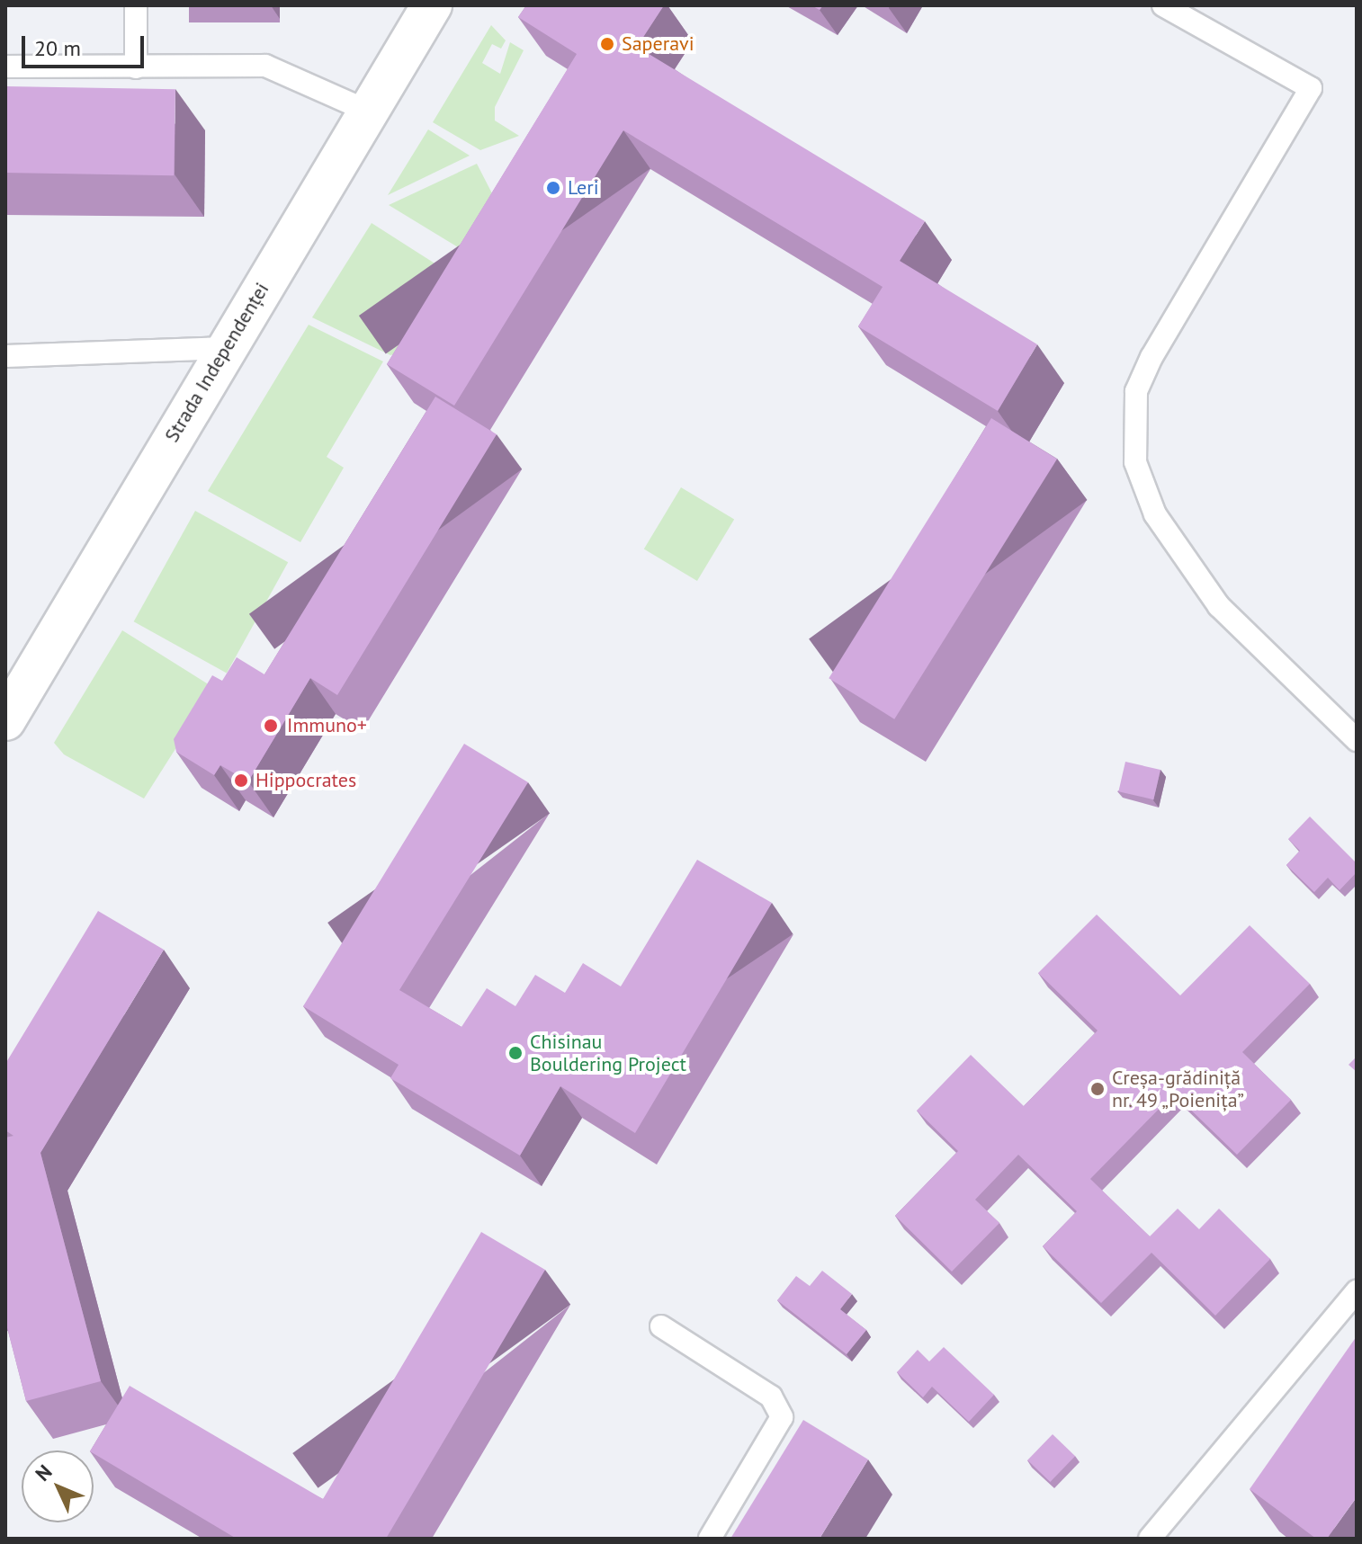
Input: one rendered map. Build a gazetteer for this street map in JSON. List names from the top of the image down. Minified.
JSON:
{"streets":{"main road":["Strada Independenței"]},"places":["Saperavi","Leri","Immuno+","Hippocrates","Chisinau Bouldering Project","Creșa-grădiniță nr. 49 „Poienița”"],"scale_bar":"20 m","north":"top left"}
